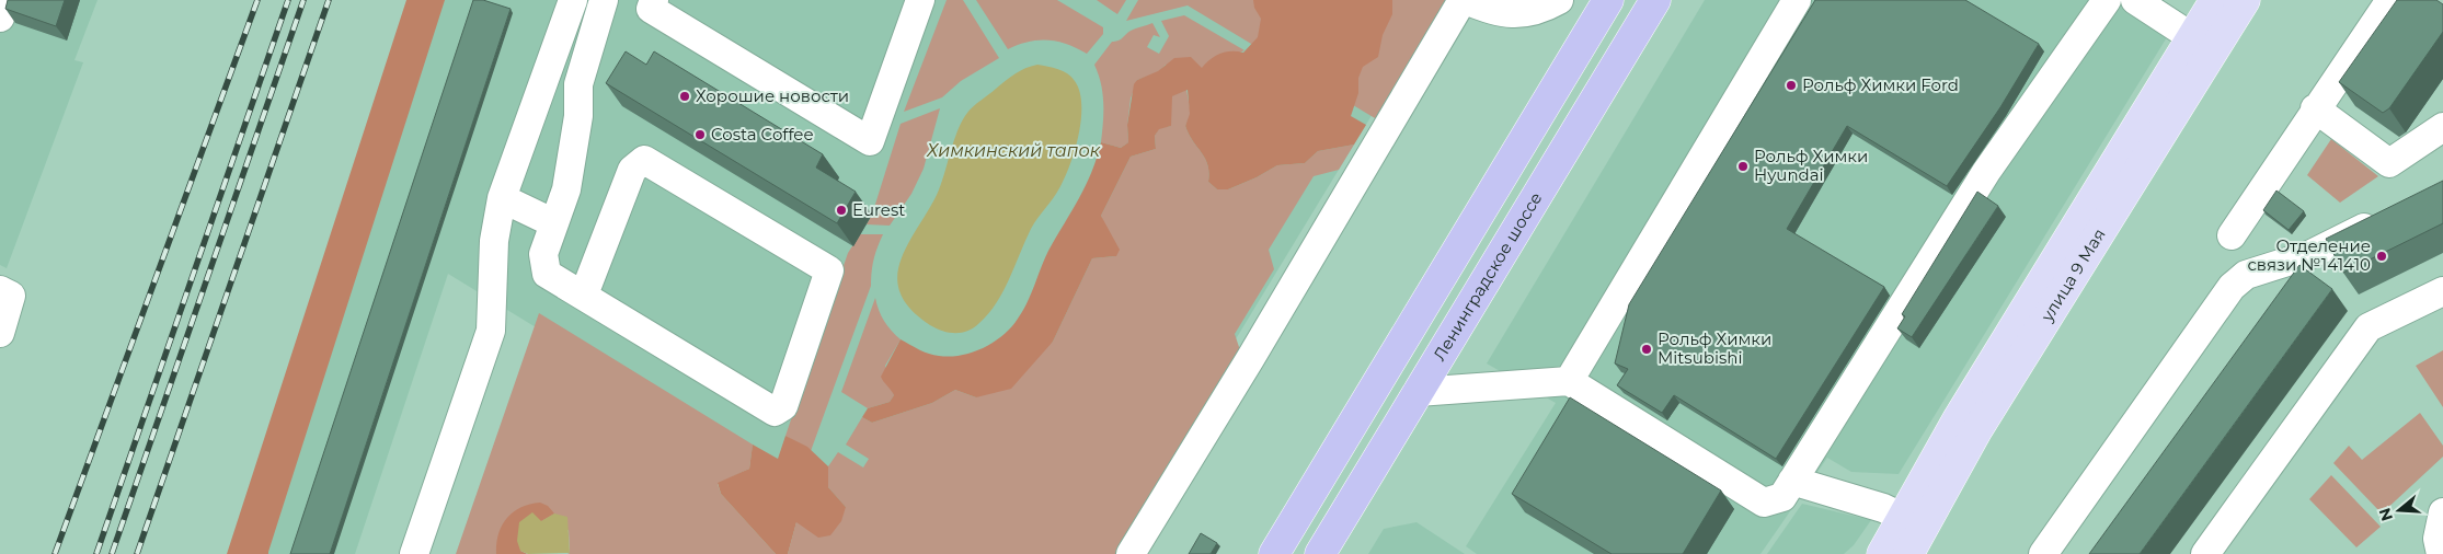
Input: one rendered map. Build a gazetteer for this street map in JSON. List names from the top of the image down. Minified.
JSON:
{"streets":{"highway":["Ленинградское шоссе"],"main road":["улица 9 Мая"]},"water":["Химкинский тапок"],"places":["Рольф Химки Ford","Хорошие новости","Costa Coffee","Рольф Химки Hyundai","Eurest","Отделение связи №141410","Рольф Химки Mitsubishi"],"north":"left"}
